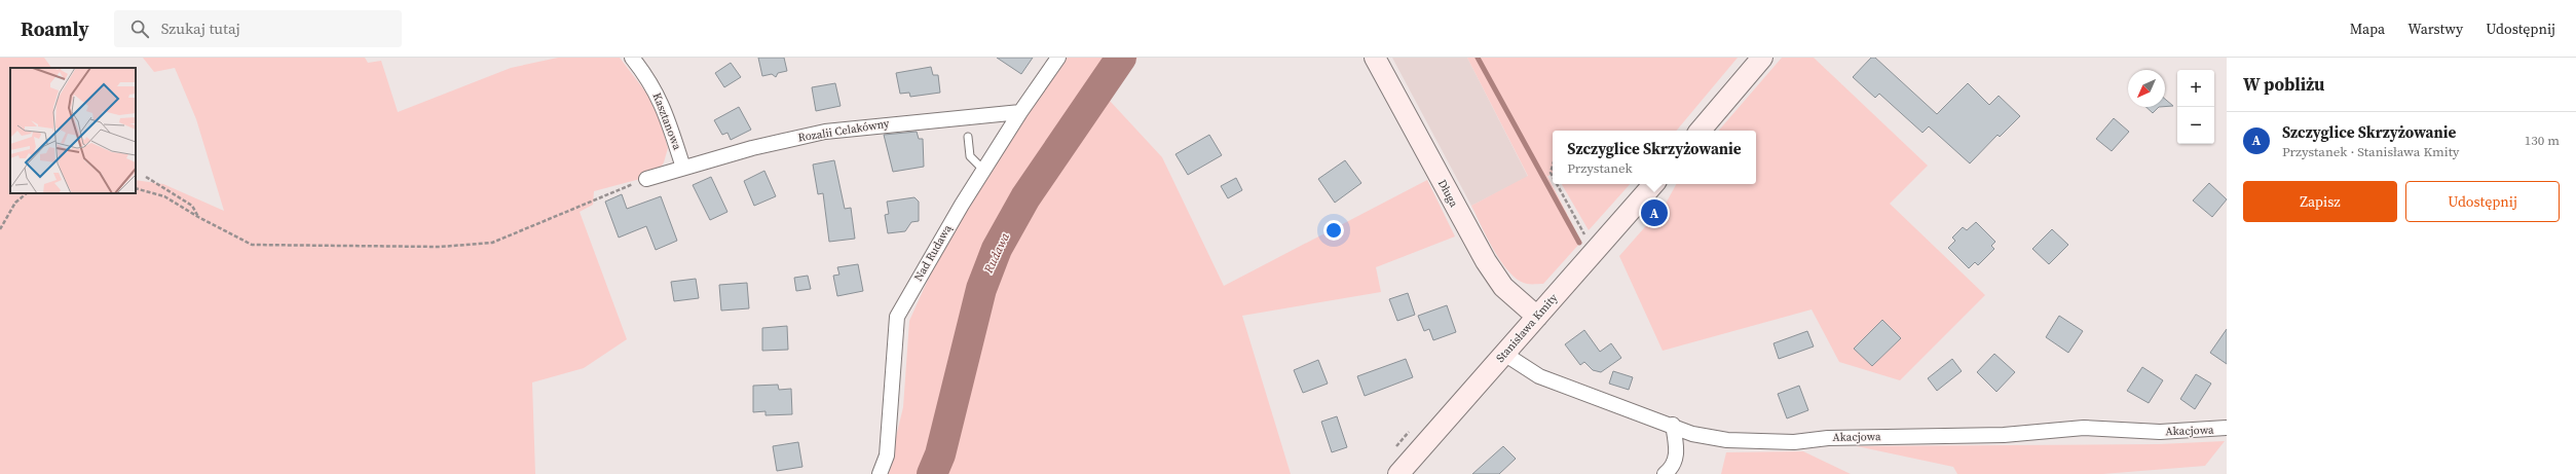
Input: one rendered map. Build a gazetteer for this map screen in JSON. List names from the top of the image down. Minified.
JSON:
{"streets":{"main road":["Długa","Stanisława Kmity"],"street":["Kasztanowa","Rozalii Celakówny","Nad Rudawą","Akacjowa"]},"crossings":[["Kasztanowa","Rozalii Celakówny"],["Rozalii Celakówny","Nad Rudawą"],["Długa","Stanisława Kmity"],["Stanisława Kmity","Akacjowa"]],"water":["Rudawa"],"north":"bottom left","page":{"header":"Roamly","search":"Szukaj tutaj","nav":["Mapa","Warstwy","Udostępnij"],"heading":"W pobliżu","map_buttons":["+","−"],"list":[{"mark":"A","name":"Szczyglice Skrzyżowanie","note":"Przystanek · Stanisława Kmity","value":"130 m"}],"popup":["Szczyglice Skrzyżowanie","Przystanek"],"buttons":["Zapisz","Udostępnij"],"pins":"A"}}
